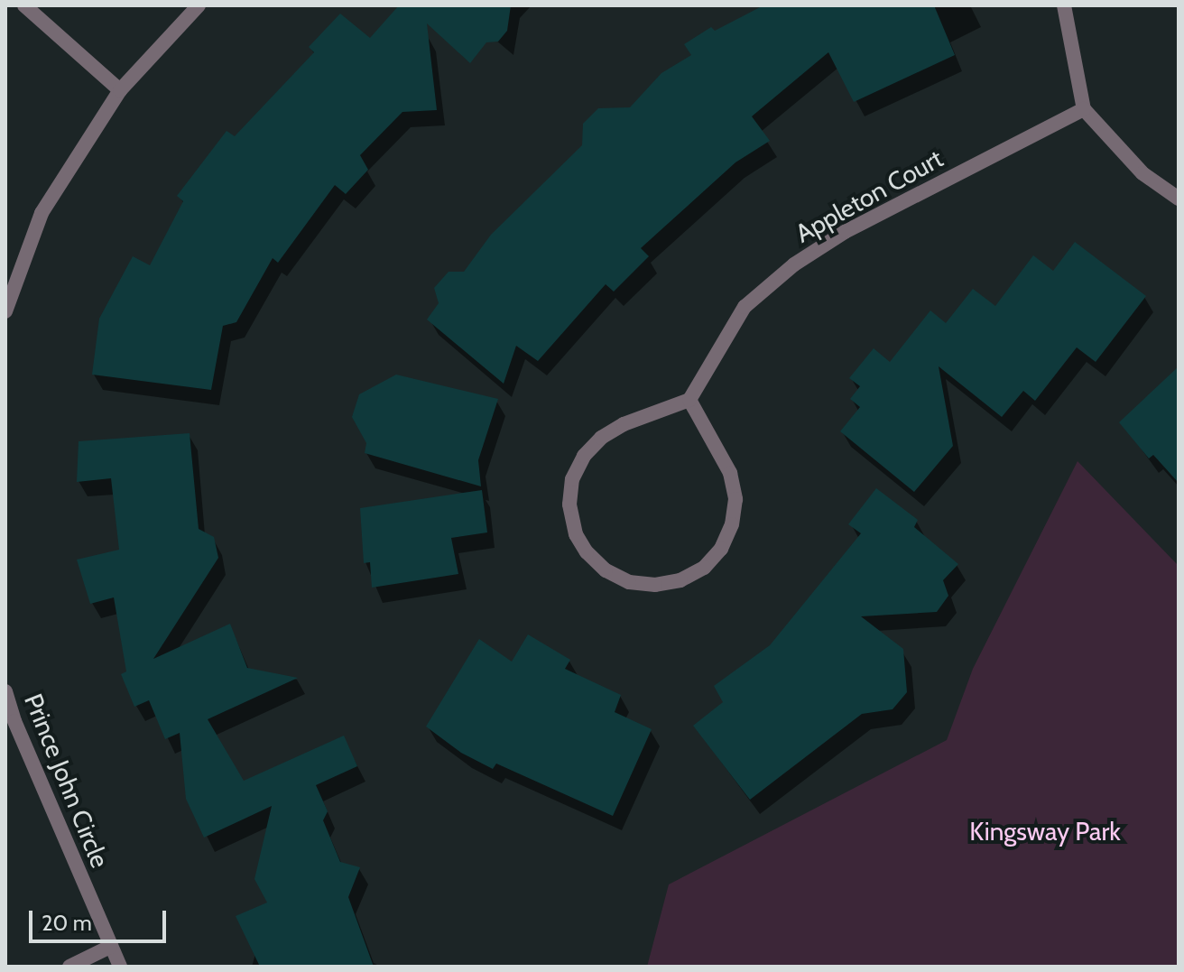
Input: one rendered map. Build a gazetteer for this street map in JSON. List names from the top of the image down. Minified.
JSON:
{"streets":{"street":["Appleton Court","Prince John Circle"]},"parks":["Kingsway Park"],"scale_bar":"20 m"}
